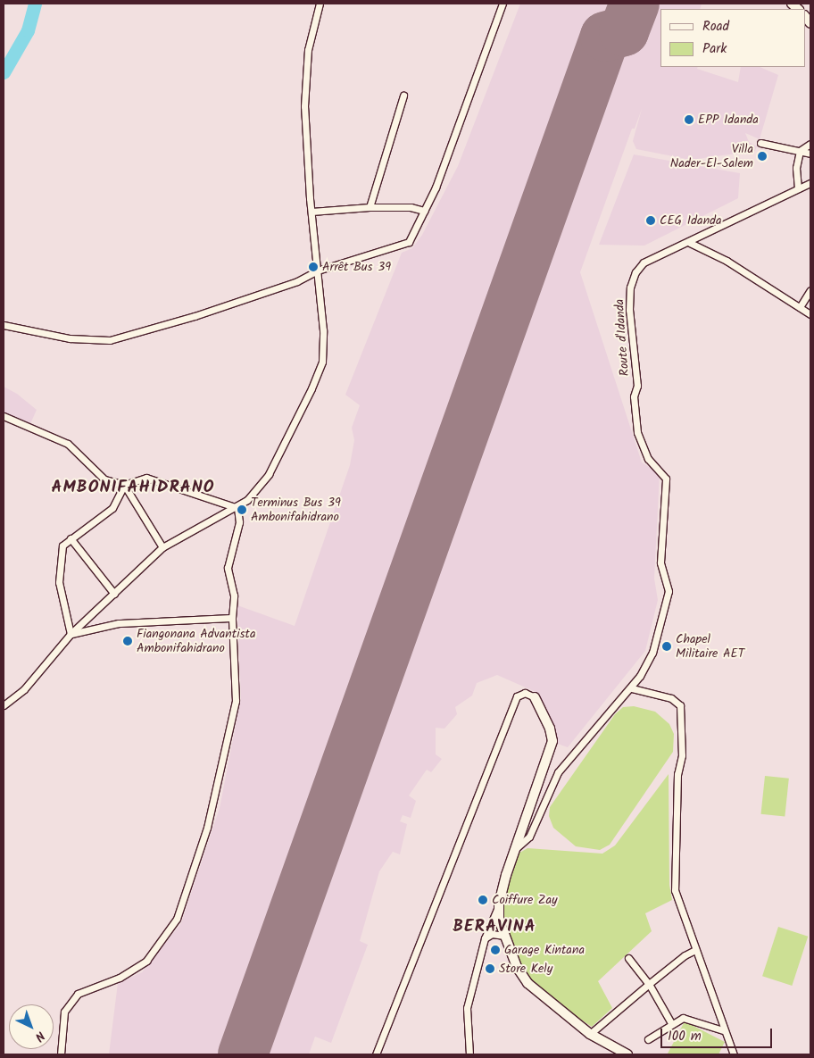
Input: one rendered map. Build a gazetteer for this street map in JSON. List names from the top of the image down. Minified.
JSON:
{"streets":{"street":["Route d'Idanda"]},"districts":["AMBONIFAHIDRANO","BERAVINA"],"places":["EPP Idanda","Villa Nader-El-Salem","CEG Idanda","Arrêt Bus 39","Terminus Bus 39 Ambonifahidrano","Fiangonana Advantista Ambonifahidrano","Chapel Militaire AET","Coiffure Zay","Garage Kintana","Store Kely"],"legend":["Road","Park"],"scale_bar":"100 m","north":"bottom right"}
